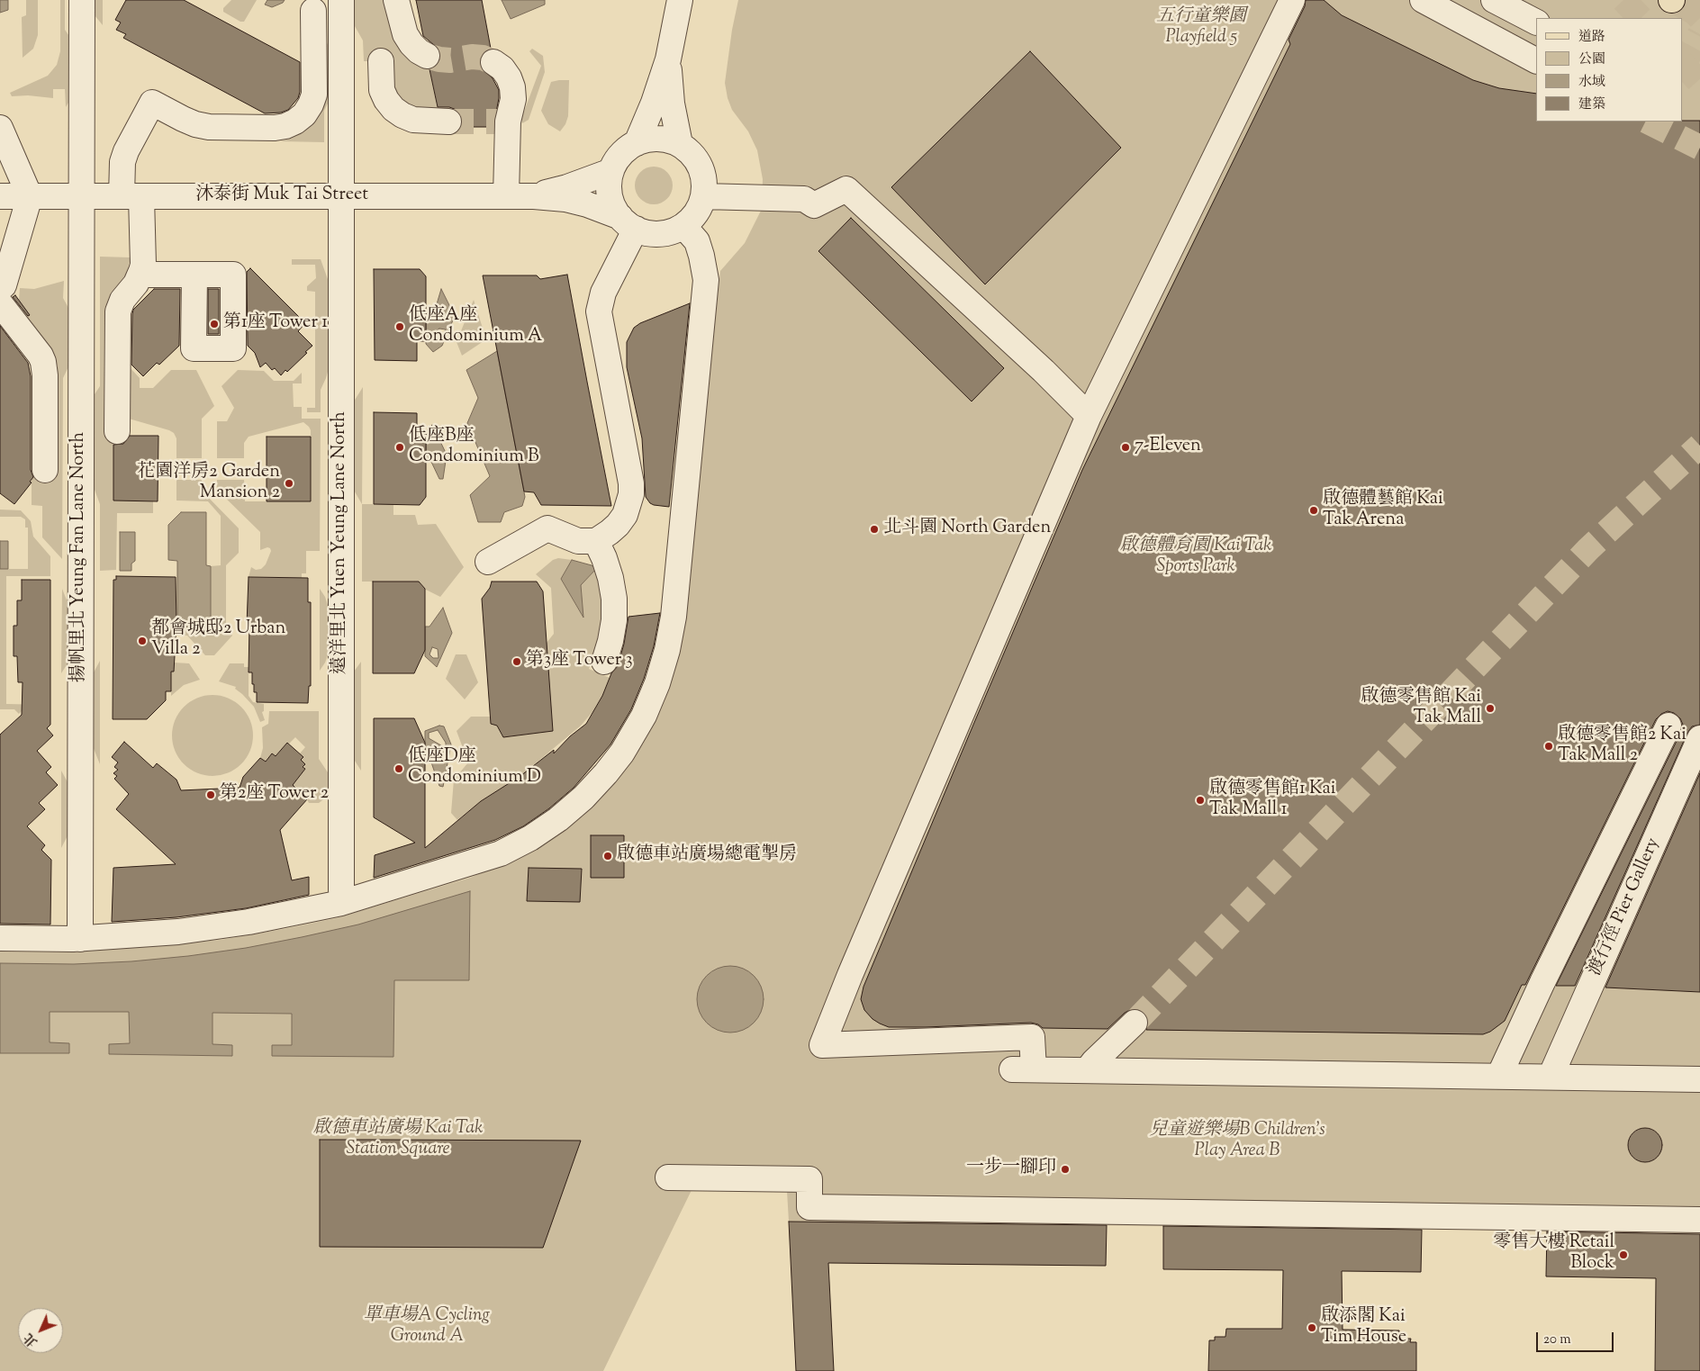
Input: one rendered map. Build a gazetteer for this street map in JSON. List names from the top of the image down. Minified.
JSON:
{"streets":{"street":["沐泰街 Muk Tai Street","遠洋里北 Yuen Yeung Lane North","揚帆里北 Yeung Fan Lane North","渡行徑 Pier Gallery"]},"crossings":[["沐泰街 Muk Tai Street","遠洋里北 Yuen Yeung Lane North"],["沐泰街 Muk Tai Street","揚帆里北 Yeung Fan Lane North"]],"parks":["五行童樂園 Playfield 5","啟德體育園 Kai Tak Sports Park","啟德車站廣場 Kai Tak Station Square","兒童遊樂場B Children's Play Area B","單車場A Cycling Ground A"],"places":["第1座 Tower 1","低座A座 Condominium A","低座B座 Condominium B","7-Eleven","花園洋房2 Garden Mansion 2","啟德體藝館 Kai Tak Arena","北斗園 North Garden","都會城邸2 Urban Villa 2","第3座 Tower 3","啟德零售館 Kai Tak Mall","啟德零售館2 Kai Tak Mall 2","低座D座 Condominium D","第2座 Tower 2","啟德零售館1 Kai Tak Mall 1","啟德車站廣場總電掣房","一步一腳印","零售大樓 Retail Block","啟添閣 Kai Tim House"],"legend":["道路","公園","水域","建築"],"scale_bar":"20 m","north":"bottom left"}
